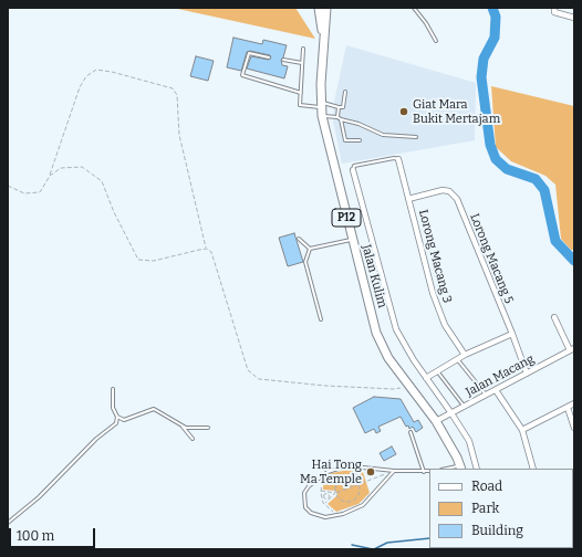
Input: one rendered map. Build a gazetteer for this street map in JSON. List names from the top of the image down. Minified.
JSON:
{"streets":{"main road":["P12","Jalan Kulim"],"street":["Lorong Macang 3","Lorong Macang 5","Jalan Macang"]},"crossings":[["Lorong Macang 3","Lorong Macang 5"],["Lorong Macang 5","Jalan Macang"],["Jalan Kulim","Jalan Macang"]],"places":["Giat Mara Bukit Mertajam","Hai Tong Ma Temple"],"legend":["Road","Park","Building"],"scale_bar":"100 m"}
